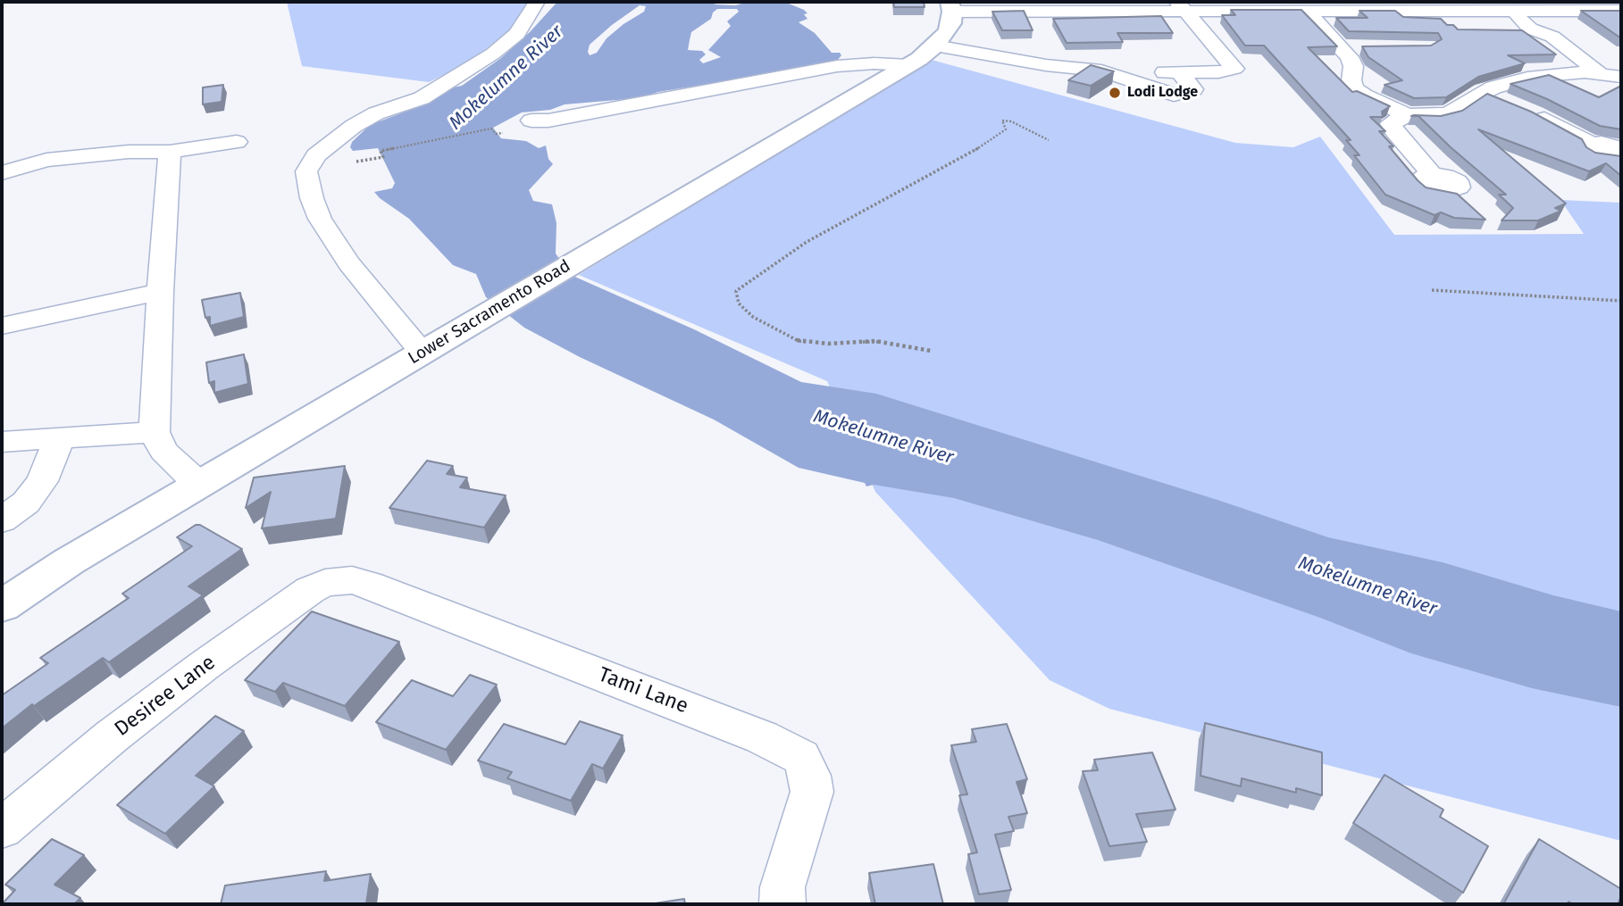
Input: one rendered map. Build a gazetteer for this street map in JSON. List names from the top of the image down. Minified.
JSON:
{"streets":{"main road":["Lower Sacramento Road"],"street":["Tami Lane","Desiree Lane"]},"crossings":[["Tami Lane","Desiree Lane"]],"water":["Mokelumne River"],"places":["Lodi Lodge"]}
